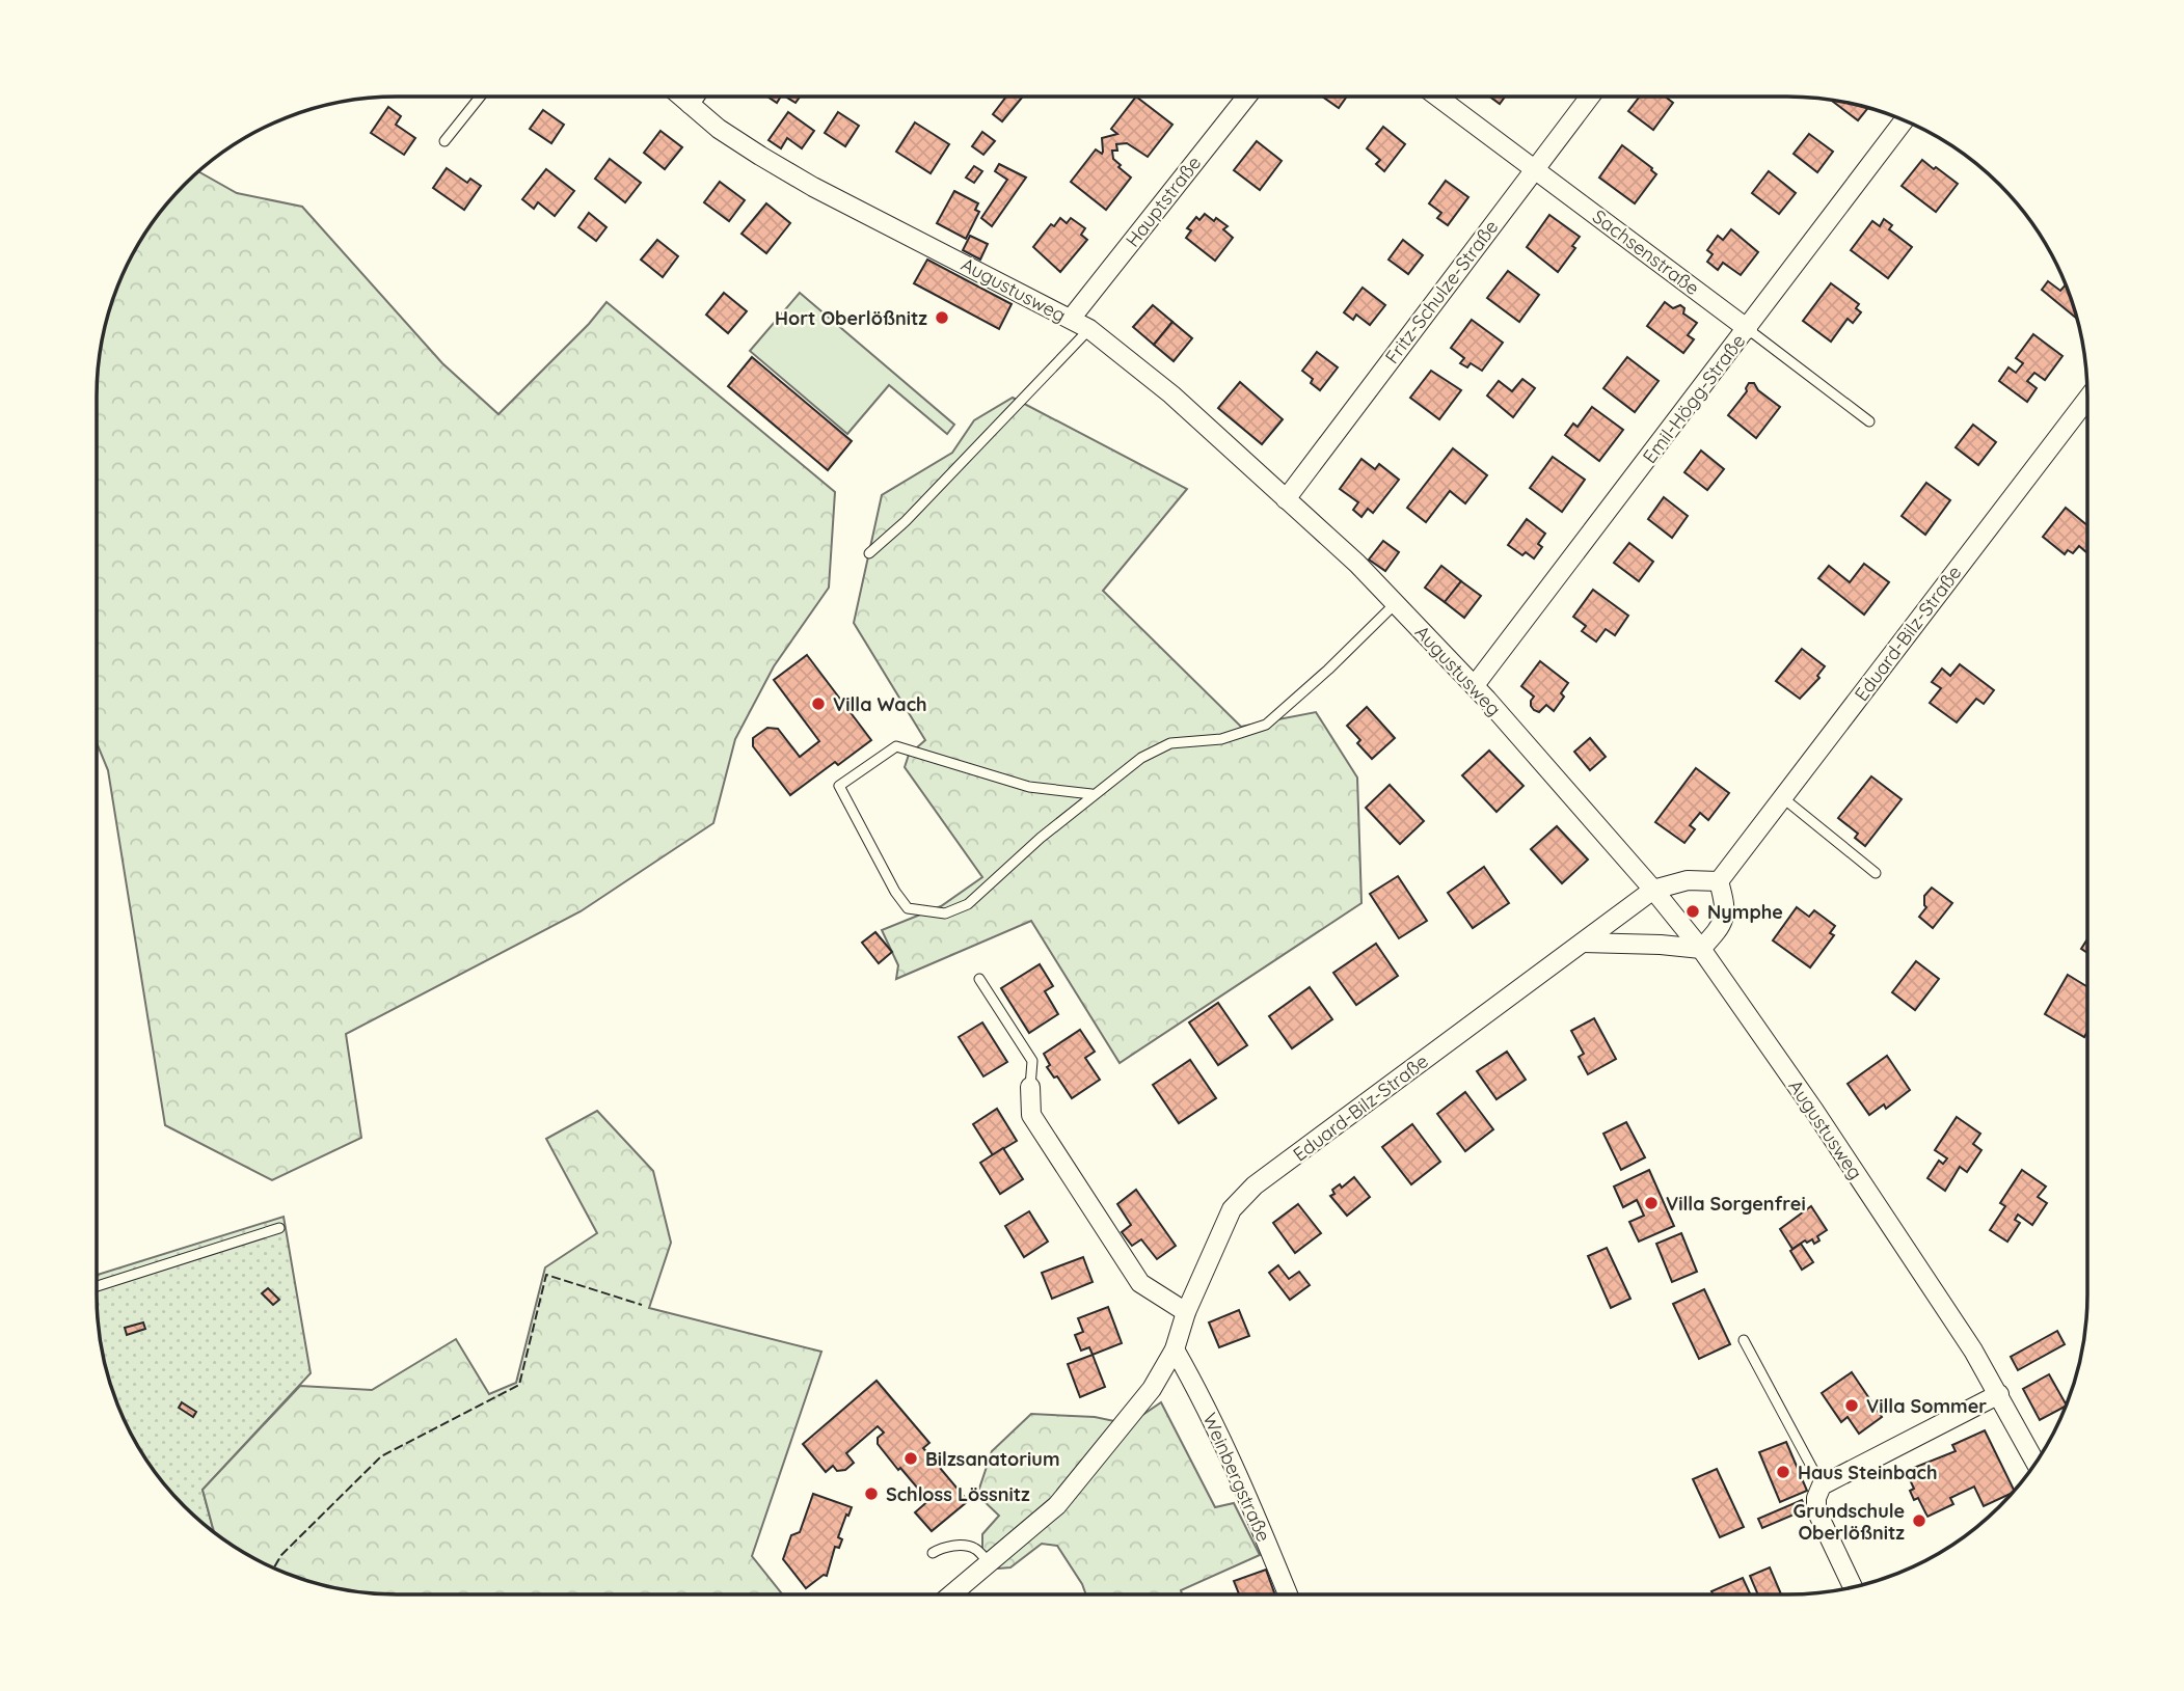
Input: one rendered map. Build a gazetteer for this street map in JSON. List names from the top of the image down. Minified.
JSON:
{"streets":{"street":["Hauptstraße","Sachsenstraße","Augustusweg","Fritz-Schulze-Straße","Emil-Högg-Straße","Eduard-Bilz-Straße","Weinbergstraße"]},"crossings":[["Hauptstraße","Augustusweg"],["Sachsenstraße","Fritz-Schulze-Straße"],["Sachsenstraße","Emil-Högg-Straße"],["Augustusweg","Fritz-Schulze-Straße"],["Augustusweg","Emil-Högg-Straße"],["Augustusweg","Eduard-Bilz-Straße"],["Eduard-Bilz-Straße","Weinbergstraße"]],"places":["Hort Oberlößnitz","Villa Wach","Nymphe","Villa Sorgenfrei","Villa Sommer","Bilzsanatorium","Haus Steinbach","Schloss Lössnitz","Grundschule Oberlößnitz"]}
